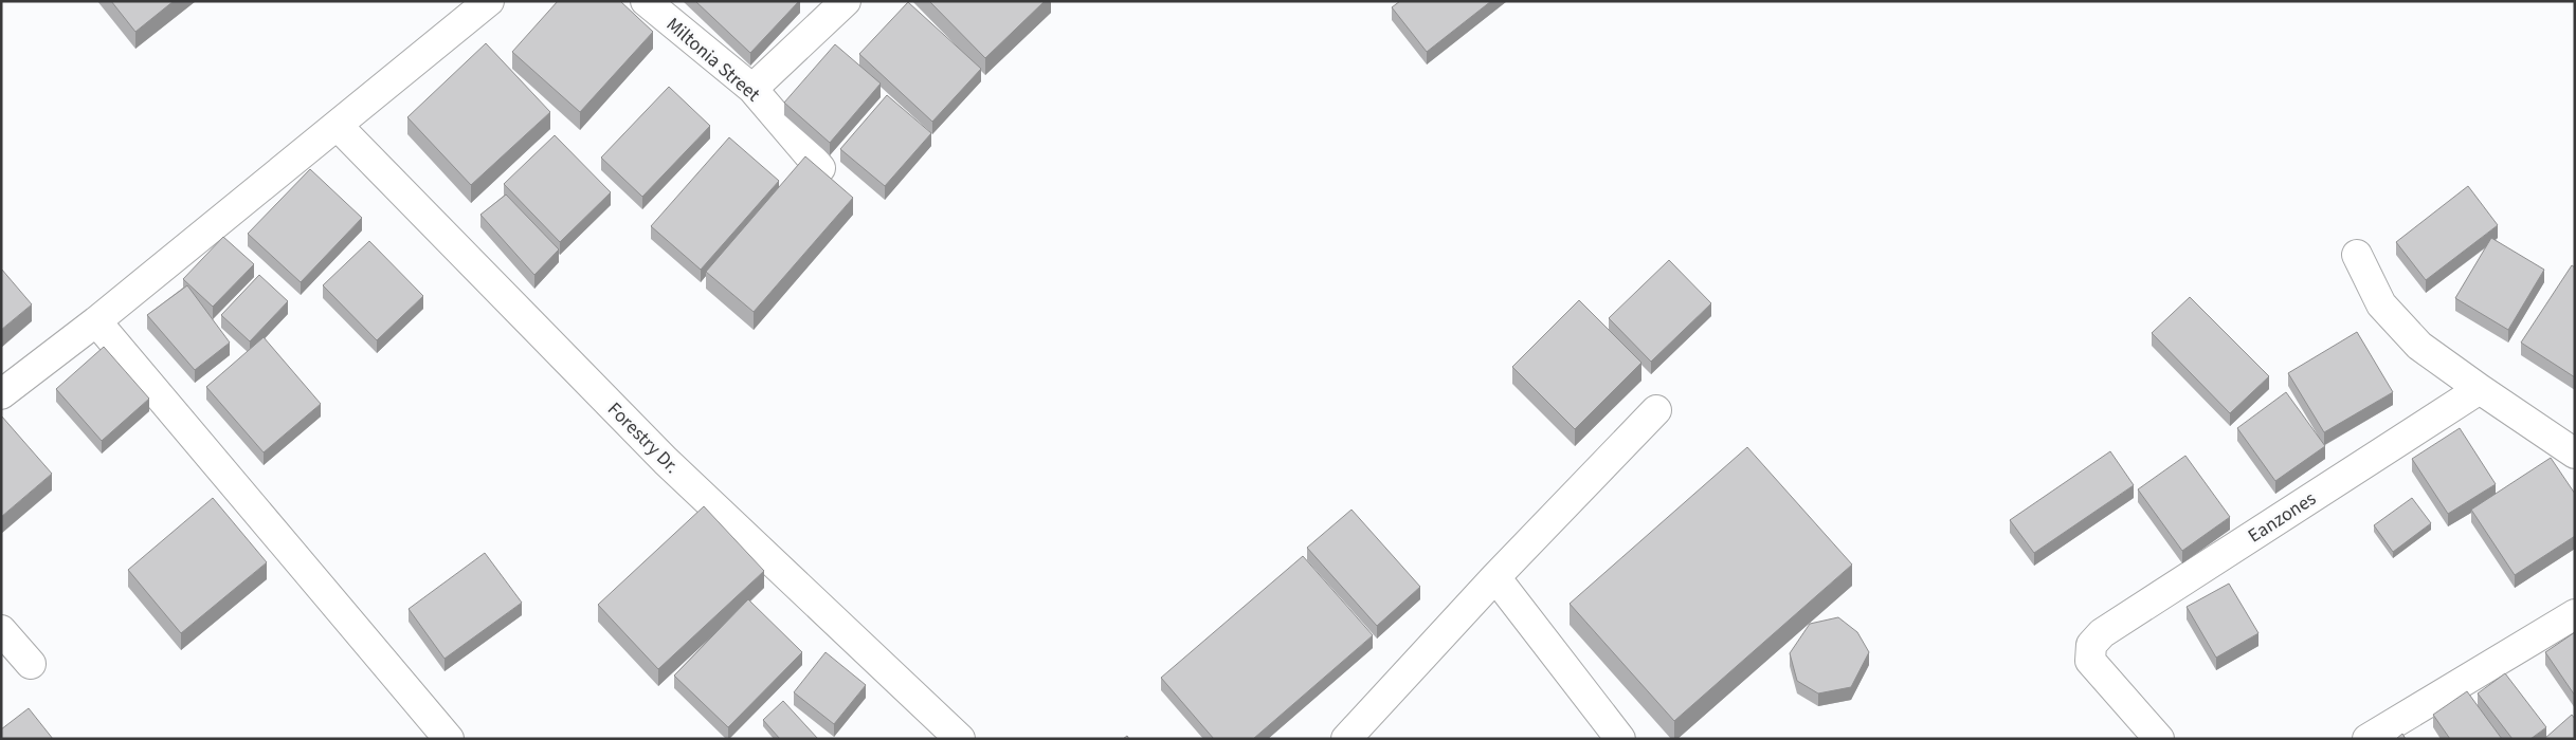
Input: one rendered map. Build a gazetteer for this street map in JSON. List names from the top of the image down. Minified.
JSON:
{"streets":{"street":["Miltonia Street","Forestry Dr.","Eanzones"]}}
